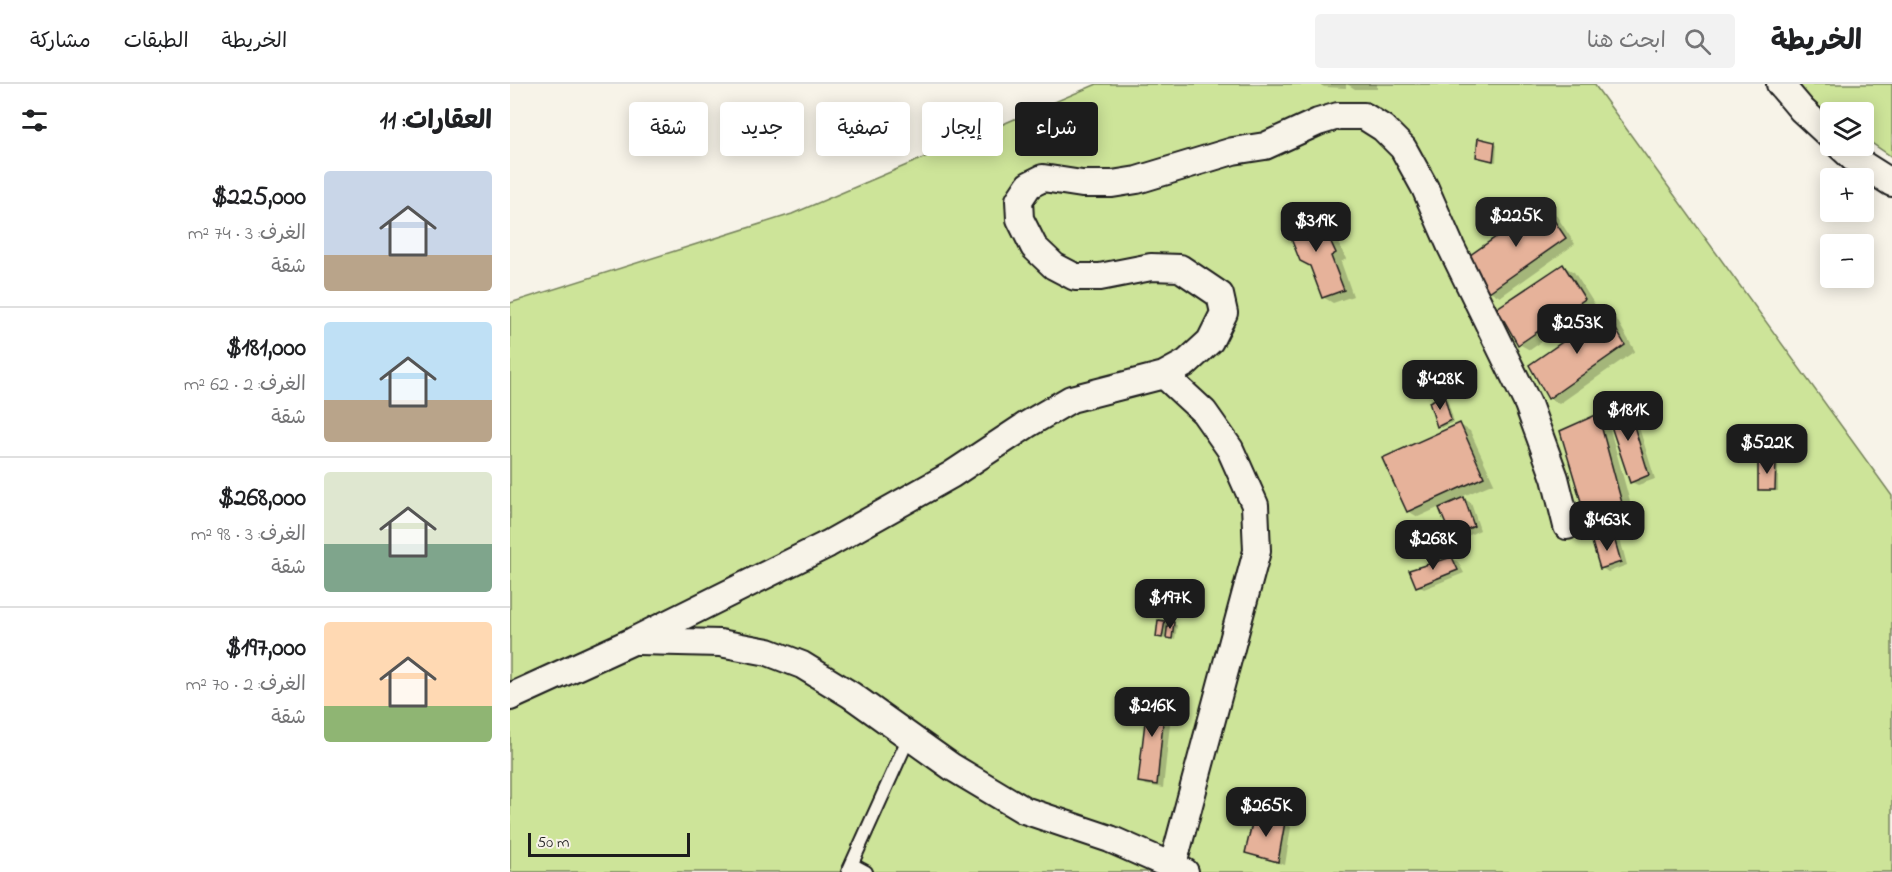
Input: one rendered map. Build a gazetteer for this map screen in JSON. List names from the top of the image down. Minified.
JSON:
{"scale_bar":"50 m","page":{"header":"الخريطة","search":"ابحث هنا","nav":["الخريطة","الطبقات","مشاركة"],"heading":"العقارات: 11","map_buttons":["+","−"],"chip":["شراء","إيجار","تصفية","جديد","شقة"],"list":[{"name":"$225,000","note":"الغرف: 3 · 74 m² · شقة"},{"name":"$181,000","note":"الغرف: 2 · 62 m² · شقة"},{"name":"$268,000","note":"الغرف: 3 · 98 m² · شقة"},{"name":"$197,000","note":"الغرف: 2 · 70 m² · شقة"}],"price":["$225K","$319K","$253K","$428K","$181K","$522K","$463K","$268K","$197K","$216K","$265K"],"scale":"50 m"}}
